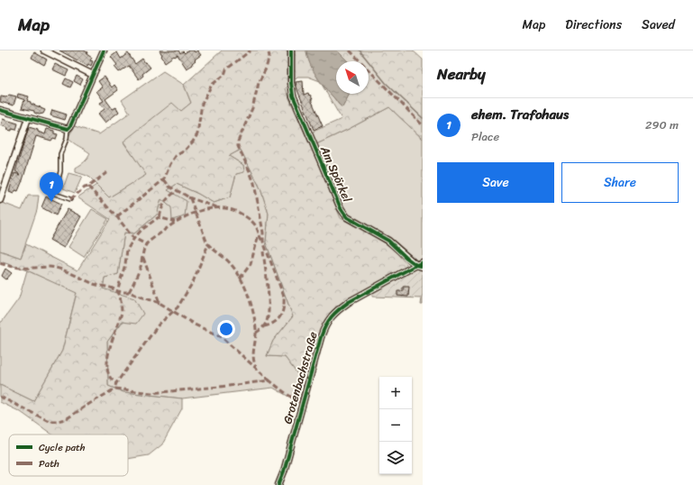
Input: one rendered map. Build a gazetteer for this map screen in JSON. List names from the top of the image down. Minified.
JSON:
{"streets":{"street":["Am Spörkel","Grotenbachstraße"]},"crossings":[["Am Spörkel","Grotenbachstraße"]],"legend":["Cycle path","Path"],"north":"top left","page":{"header":"Map","nav":["Map","Directions","Saved"],"heading":"Nearby","list":[{"mark":"1","name":"ehem. Trafohaus","note":"Place","value":"290 m"}],"buttons":["Save","Share"],"pins":"1","map_buttons":["+","−"]}}
